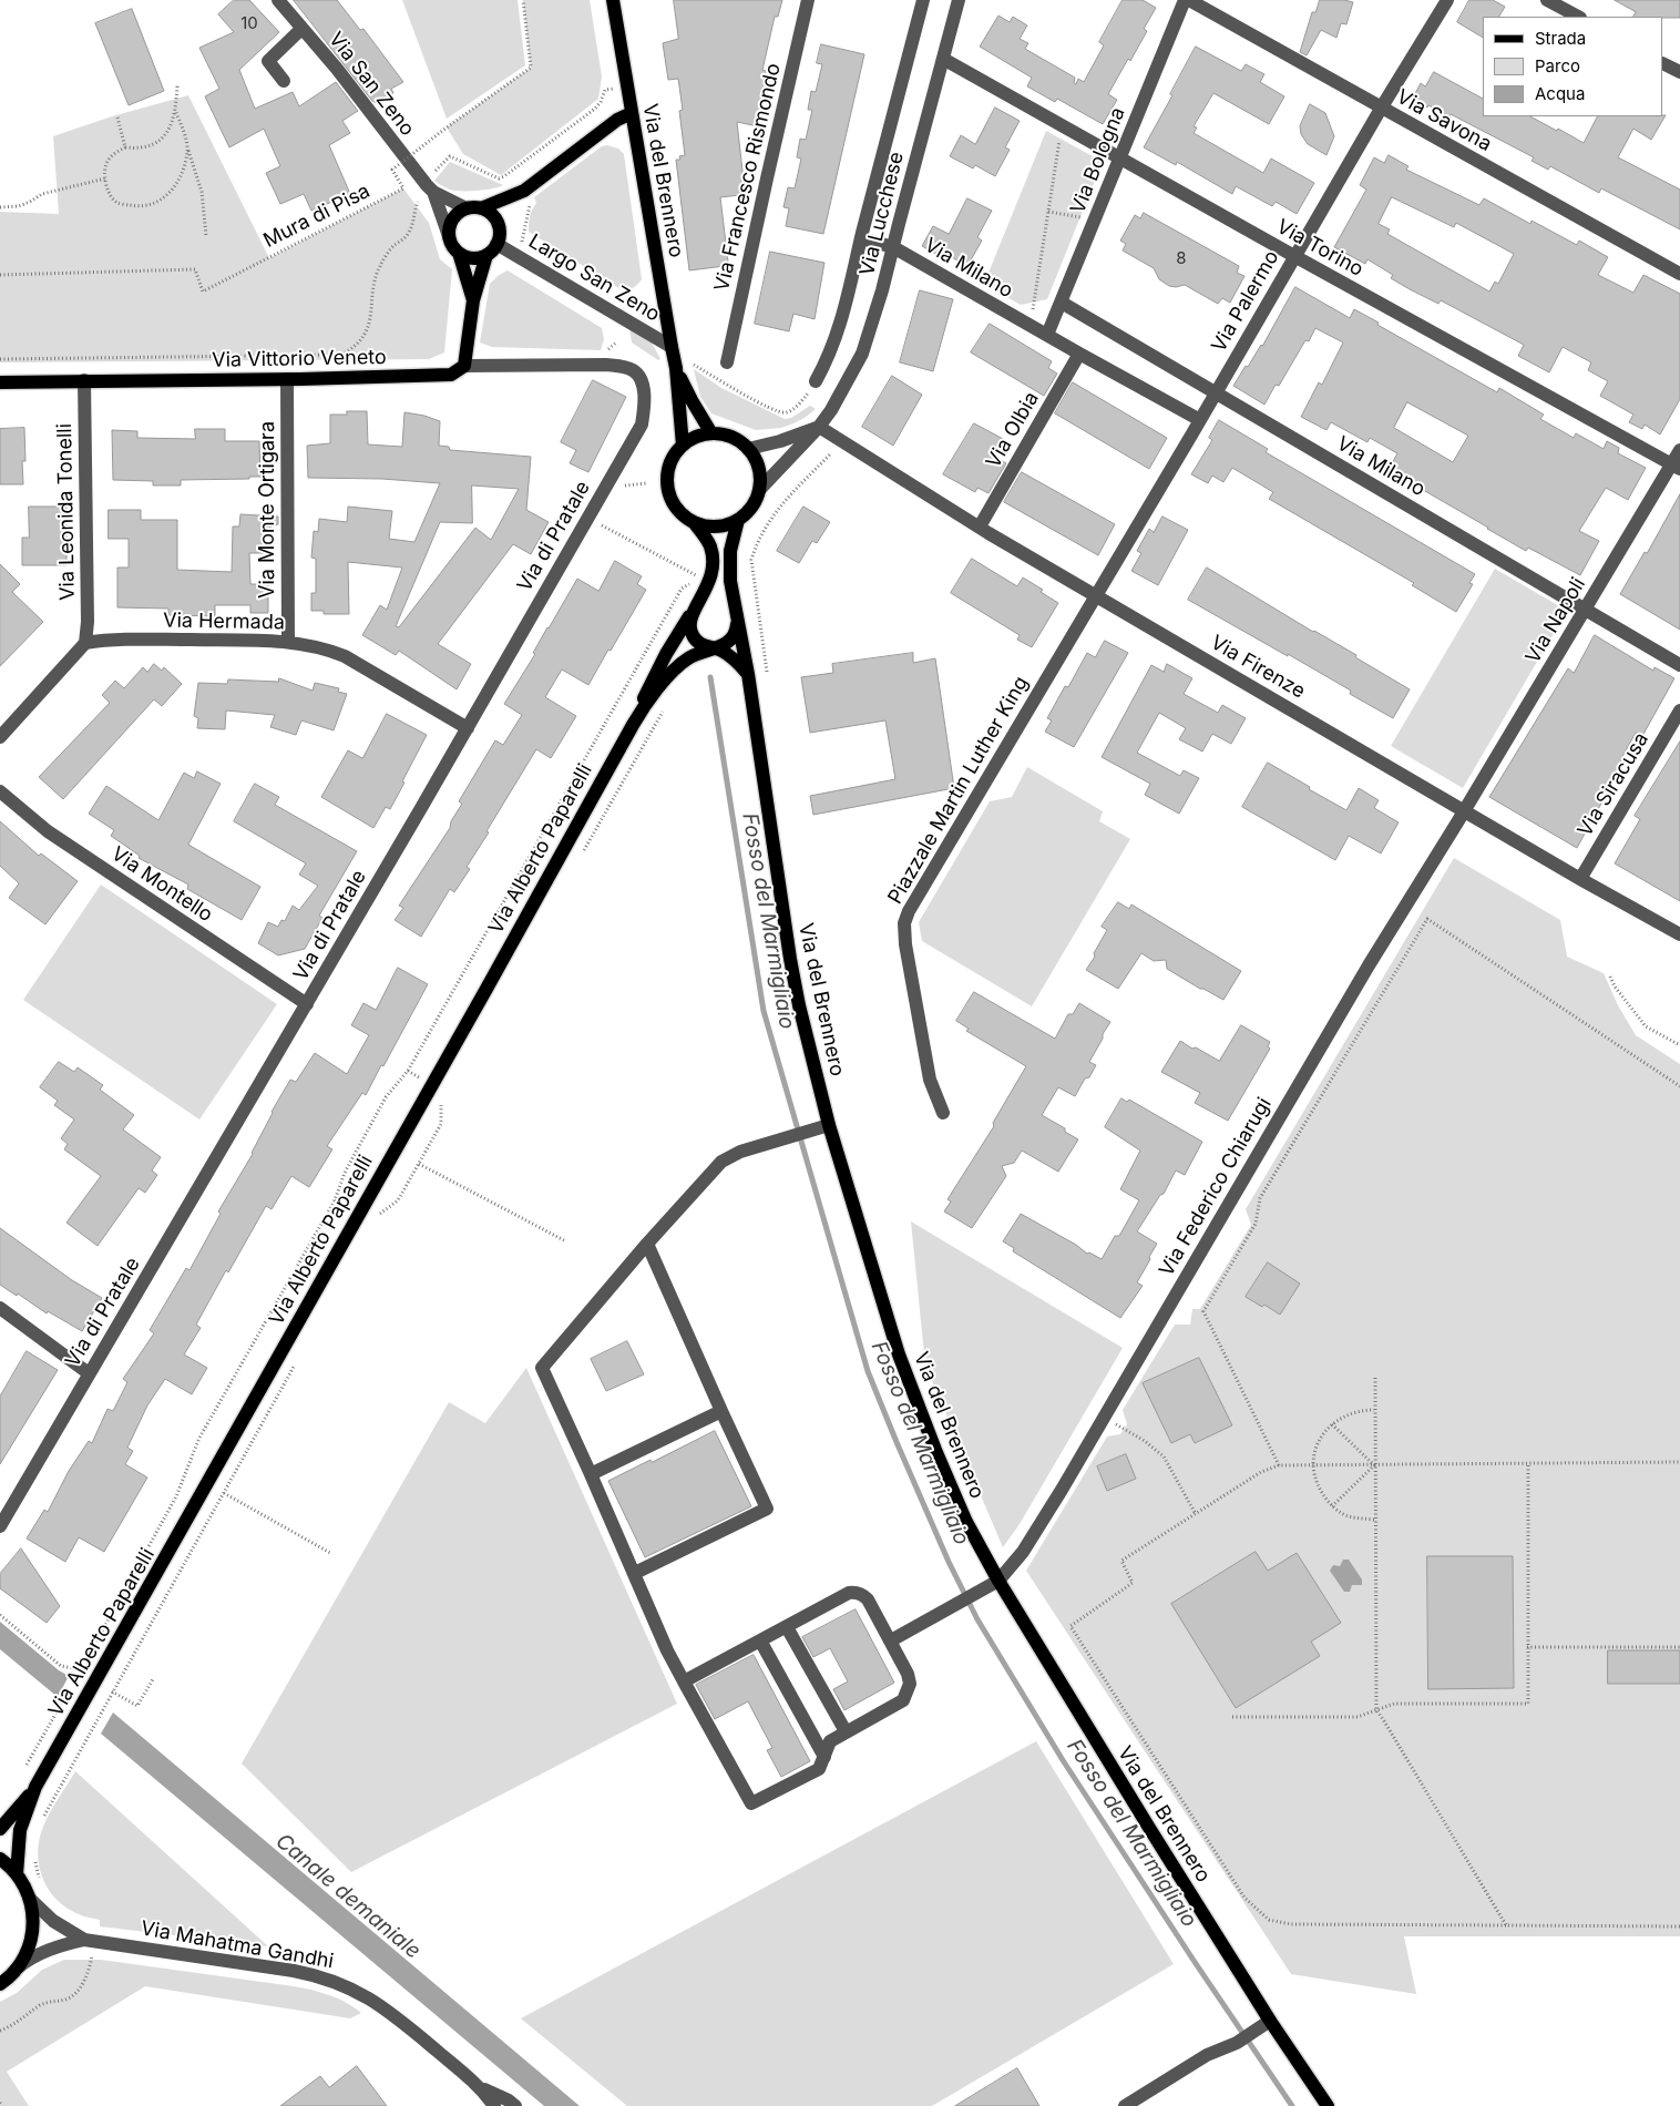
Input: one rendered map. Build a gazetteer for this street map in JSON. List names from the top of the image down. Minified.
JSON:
{"streets":{"main road":["Via del Brennero","Largo San Zeno","Via Vittorio Veneto","Via Alberto Paparelli"],"street":["Via San Zeno","Via Savona","Via Bologna","Via Francesco Rismondo","Via Lucchese","Via Torino","Via Milano","Via Palermo","Via Olbia","Via Monte Ortigara","Via Leonida Tonelli","Via di Pratale","Via Napoli","Via Hermada","Via Firenze","Via Siracusa","Piazzale Martin Luther King","Via Montello","Via Federico Chiarugi","Via Mahatma Gandhi"],"path":["Mura di Pisa"]},"crossings":[["Via San Zeno","Mura di Pisa"],["Via San Zeno","Largo San Zeno"],["Via Savona","Via Palermo"],["Via Bologna","Via Torino"],["Via Bologna","Via Milano"],["Via del Brennero","Via Lucchese"],["Via del Brennero","Largo San Zeno"],["Via del Brennero","Via Federico Chiarugi"],["Via Lucchese","Via Torino"],["Via Lucchese","Via Milano"],["Via Lucchese","Via Firenze"],["Via Torino","Via Palermo"],["Via Torino","Via Napoli"],["Via Milano","Via Palermo"],["Via Milano","Via Olbia"],["Via Milano","Via Napoli"],["Largo San Zeno","Via Vittorio Veneto"],["Via Palermo","Via Firenze"],["Via Palermo","Piazzale Martin Luther King"],["Via Vittorio Veneto","Via Monte Ortigara"],["Via Vittorio Veneto","Via Leonida Tonelli"],["Via Vittorio Veneto","Via di Pratale"],["Via Olbia","Via Firenze"],["Via Monte Ortigara","Via Hermada"],["Via Leonida Tonelli","Via Hermada"],["Via di Pratale","Via Hermada"],["Via di Pratale","Via Montello"],["Via Napoli","Via Firenze"],["Via Napoli","Via Federico Chiarugi"],["Via Firenze","Via Siracusa"],["Via Firenze","Piazzale Martin Luther King"],["Via Firenze","Via Federico Chiarugi"]],"water":["Fosso del Marmigliaio","Canale demaniale"],"house_numbers":["10","8"],"legend":["Strada","Parco","Acqua"]}
